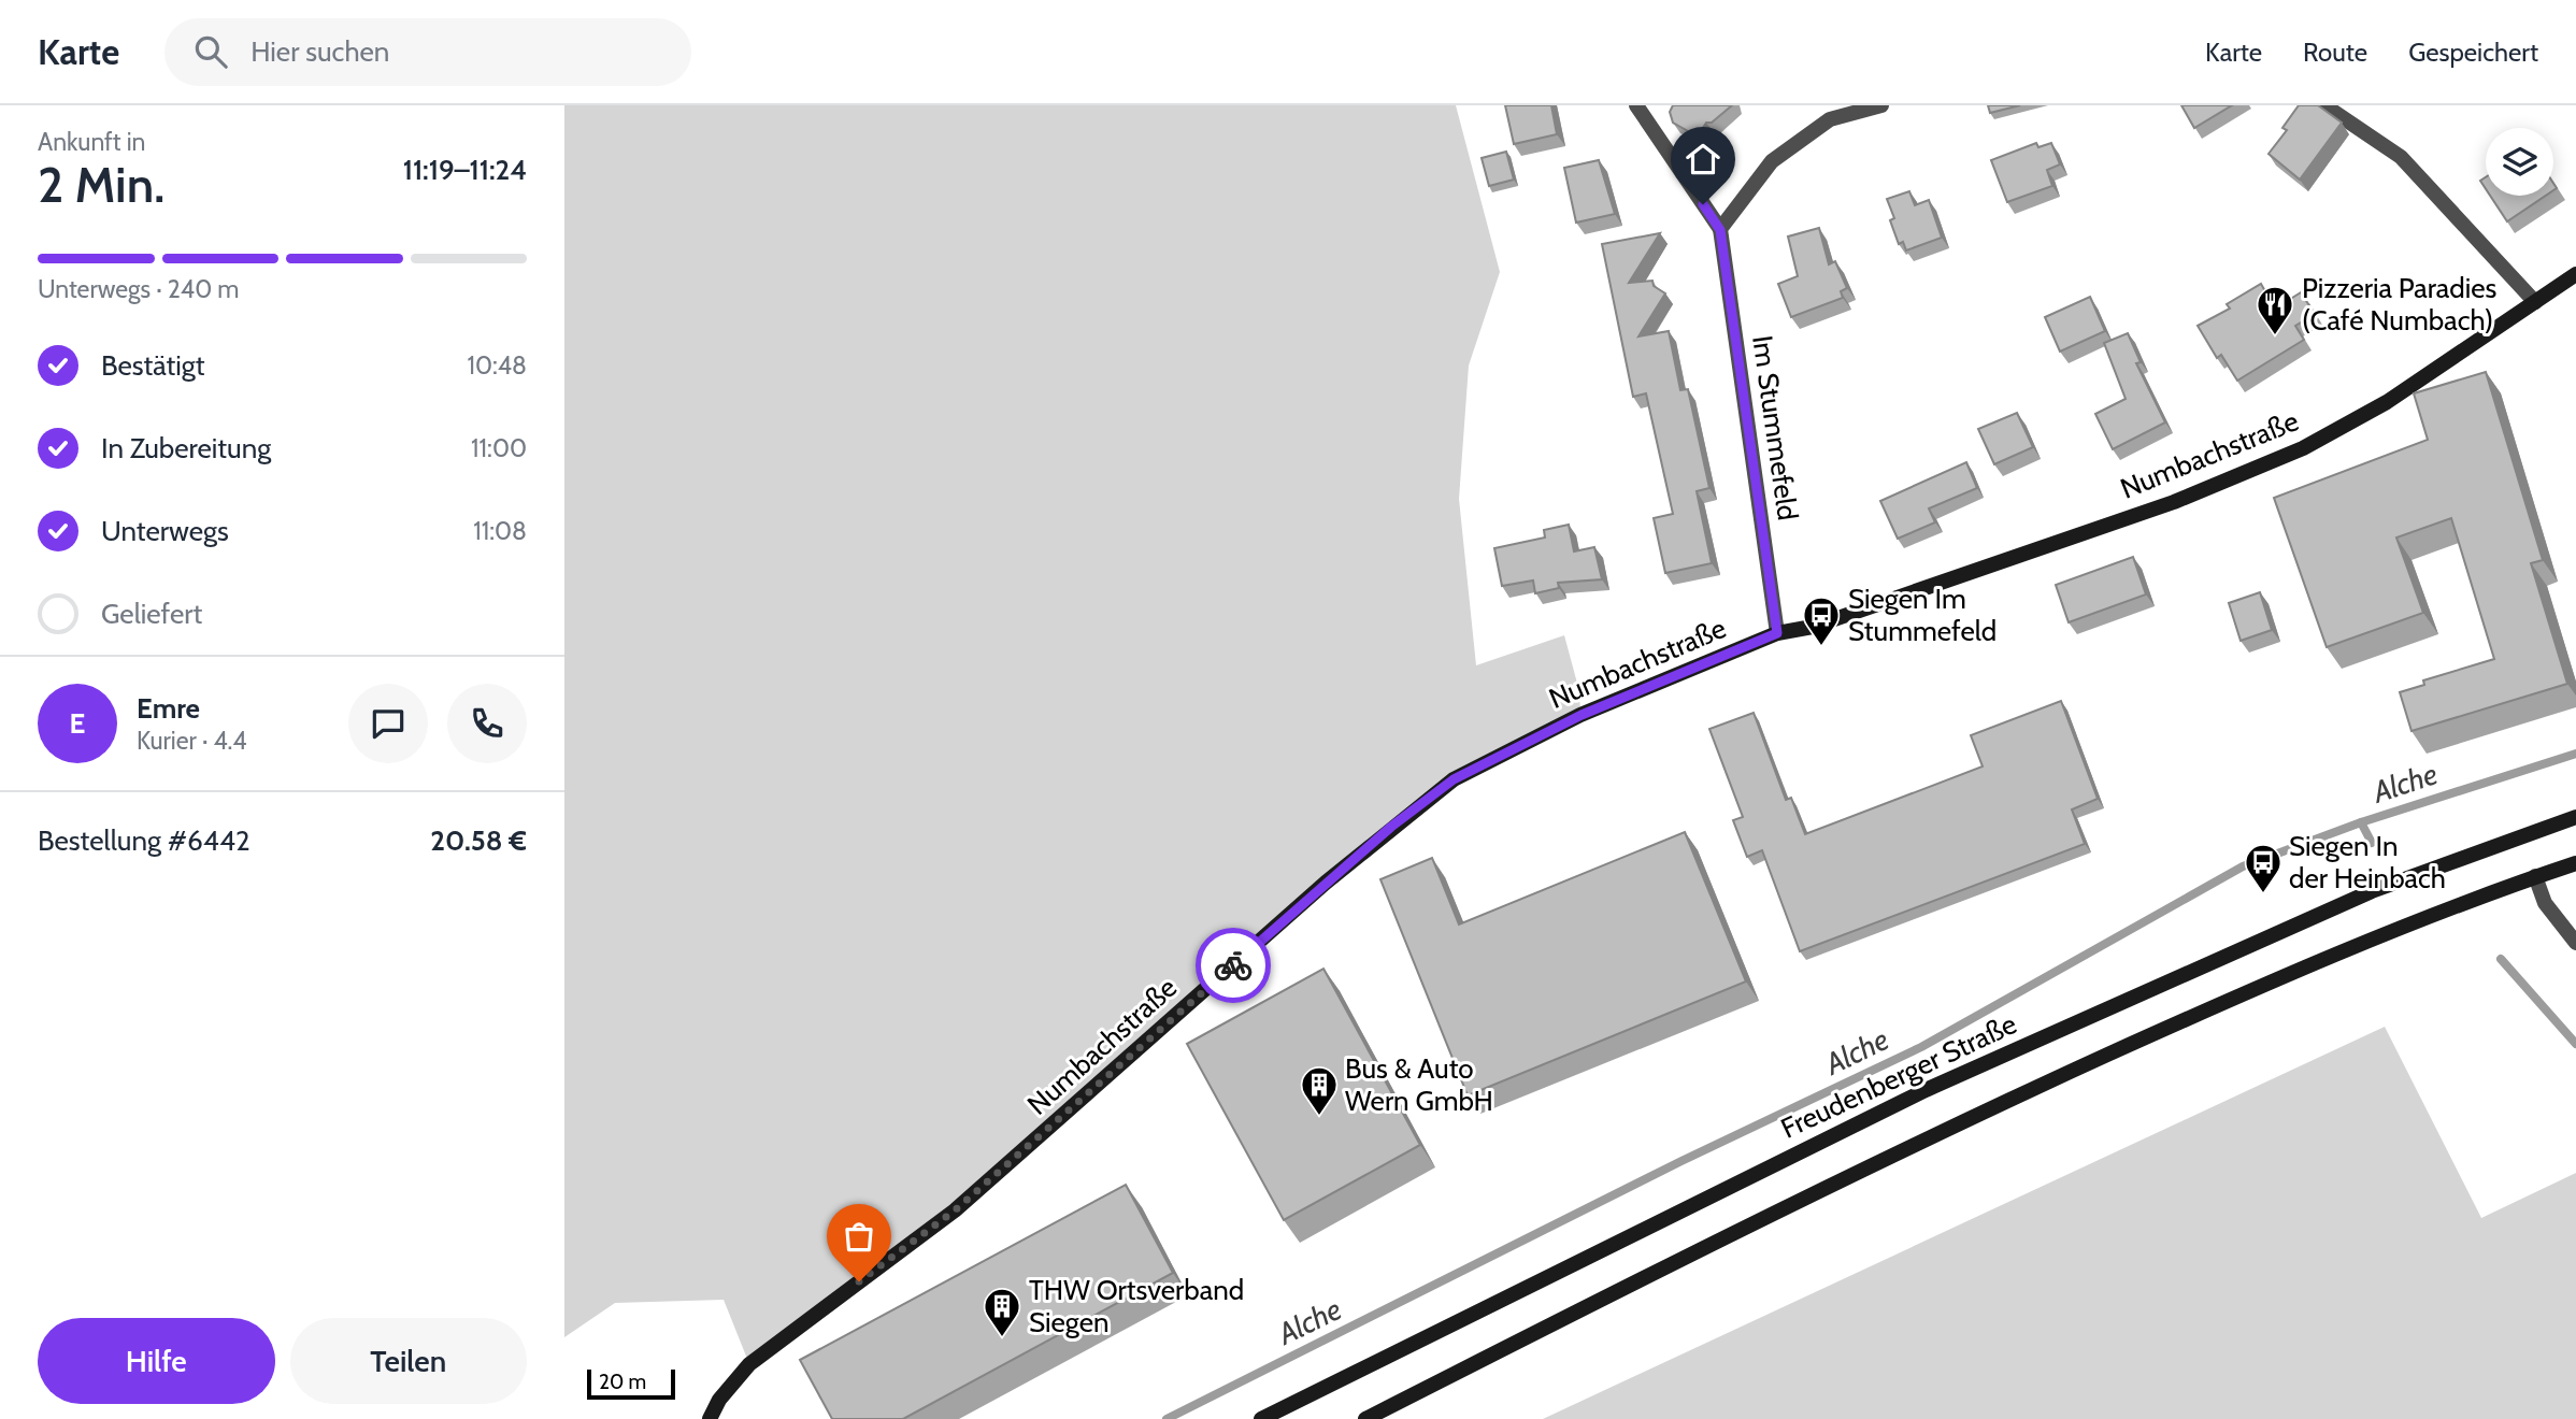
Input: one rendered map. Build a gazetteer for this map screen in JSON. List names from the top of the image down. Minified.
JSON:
{"streets":{"main road":["Numbachstraße","Freudenberger Straße"],"street":["Im Stummefeld"]},"crossings":[["Im Stummefeld","Numbachstraße"]],"water":["Alche"],"places":{"restaurant":["Pizzeria Paradies (Café Numbach)"],"bus stop":["Siegen Im Stummefeld","Siegen In der Heinbach"],"building":["Bus & Auto Wern GmbH","THW Ortsverband Siegen"]},"scale_bar":"20 m","page":{"header":"Karte","search":"Hier suchen","nav":["Karte","Route","Gespeichert"],"heading":["2 Min.","Ankunft in","11:19–11:24"],"panel":["Emre","Kurier · 4.4","Bestellung #6442","20.58 €"],"bar":"Unterwegs · 240 m","list":[["Bestätigt","10:48"],["In Zubereitung","11:00"],["Unterwegs","11:08"],"Geliefert"],"round":"E","buttons":["Hilfe","Teilen"],"scale":"20 m"}}
